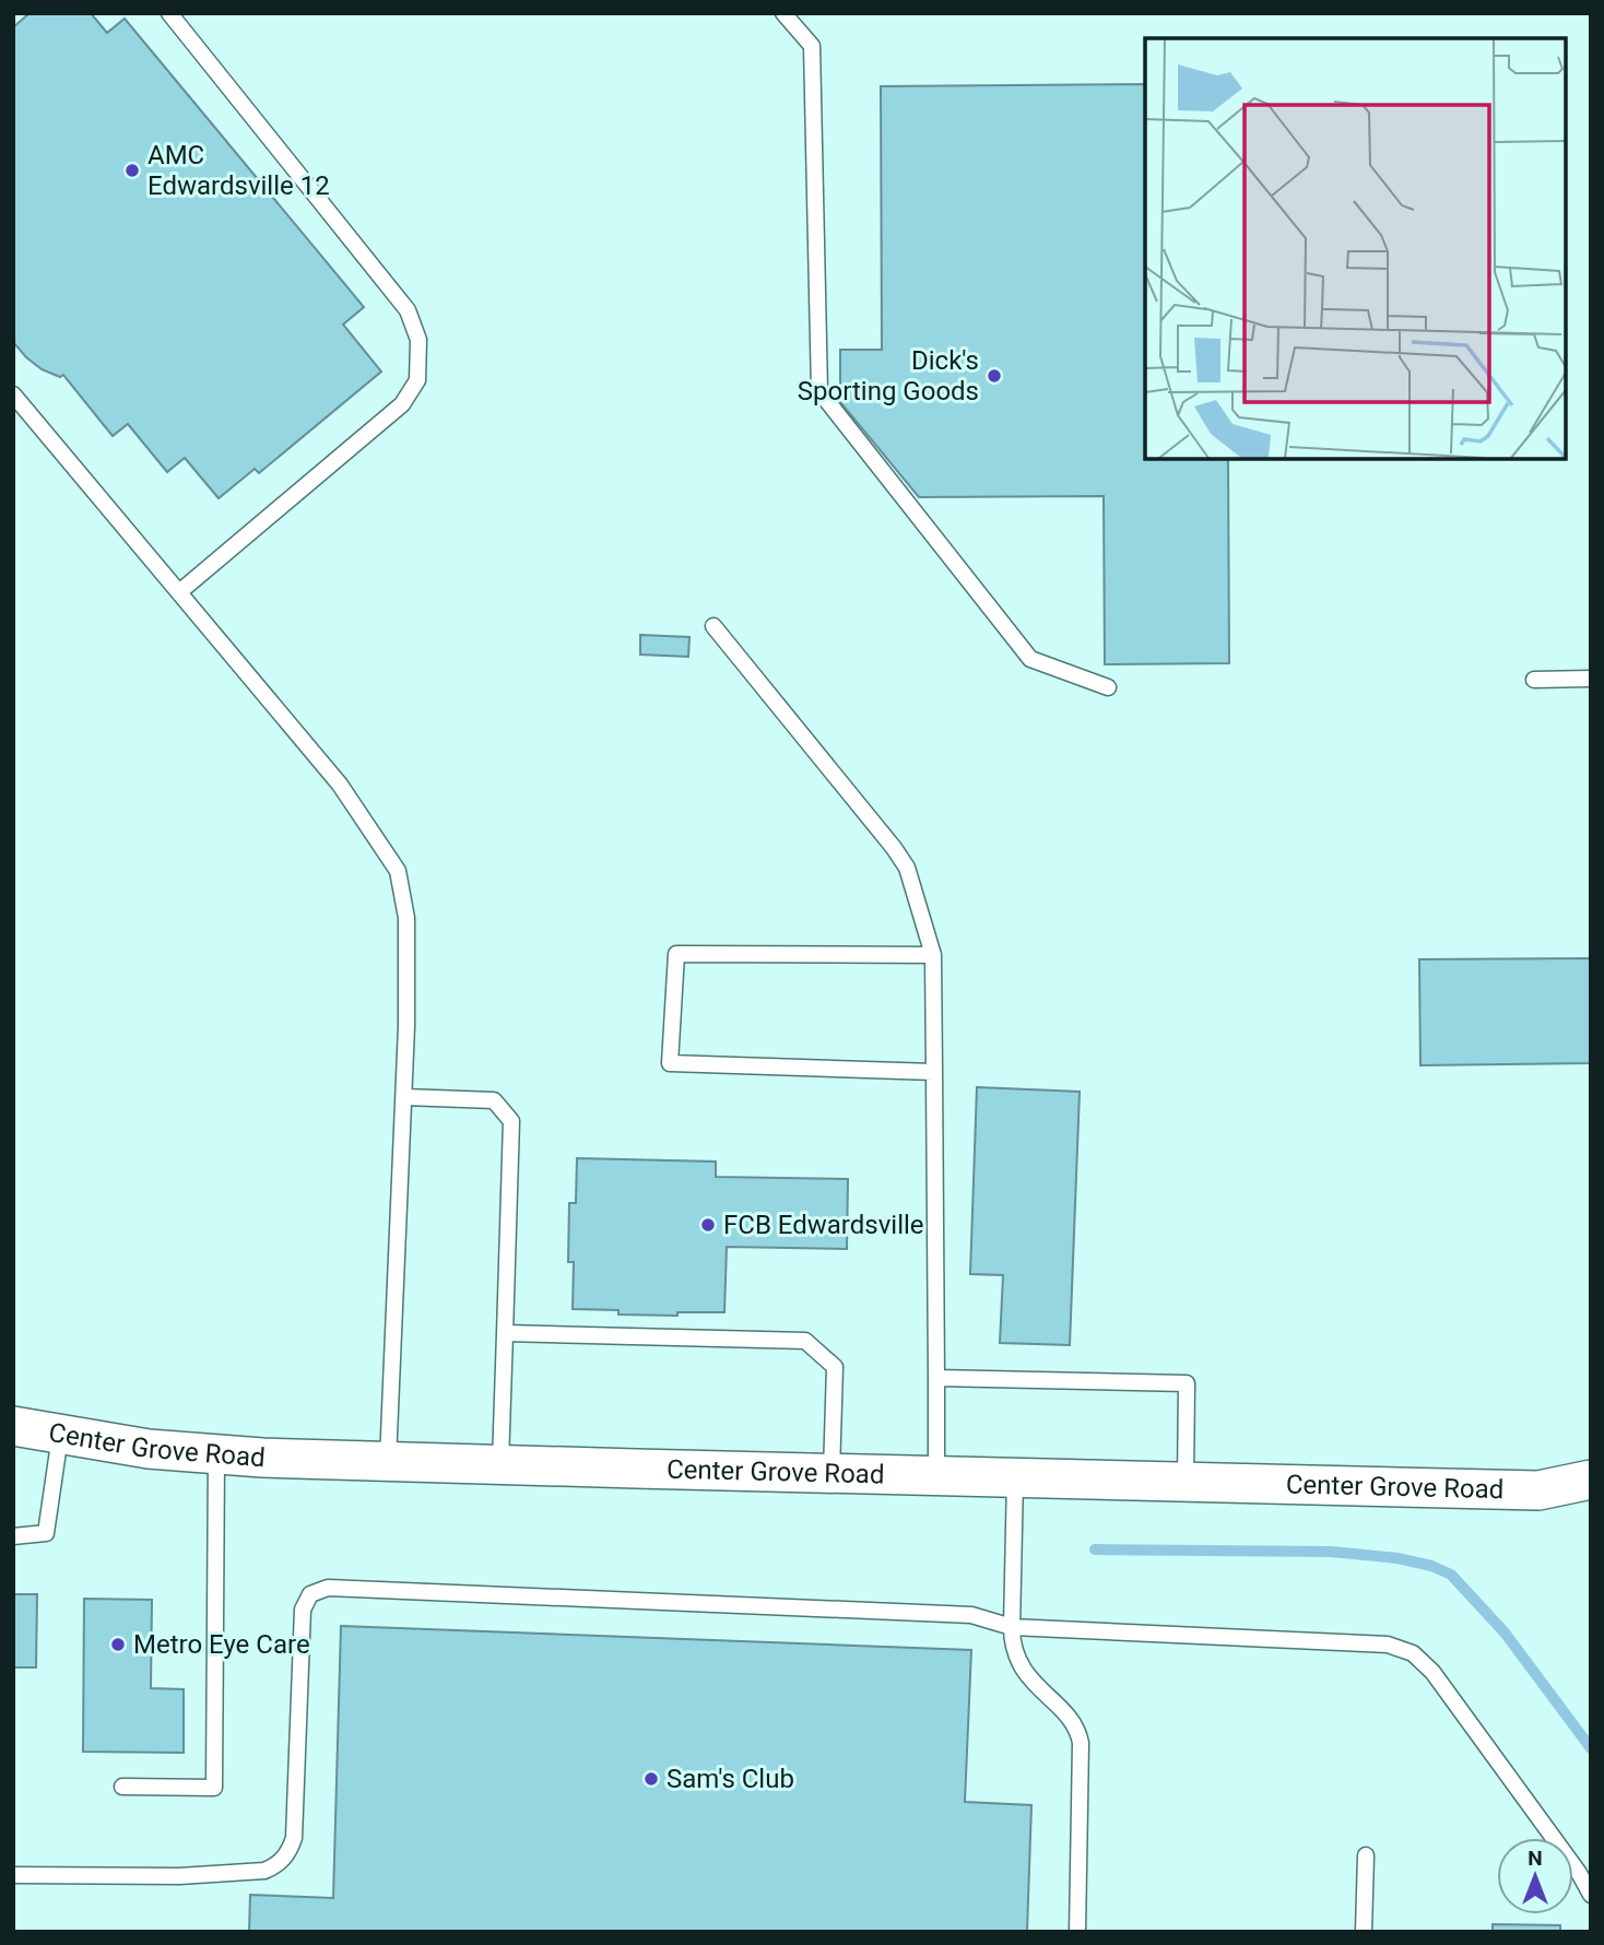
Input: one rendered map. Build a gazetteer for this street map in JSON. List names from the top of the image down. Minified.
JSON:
{"streets":{"street":["Center Grove Road"]},"places":["AMC Edwardsville 12","Dick's Sporting Goods","FCB Edwardsville","Metro Eye Care","Sam's Club"],"north":"top"}
